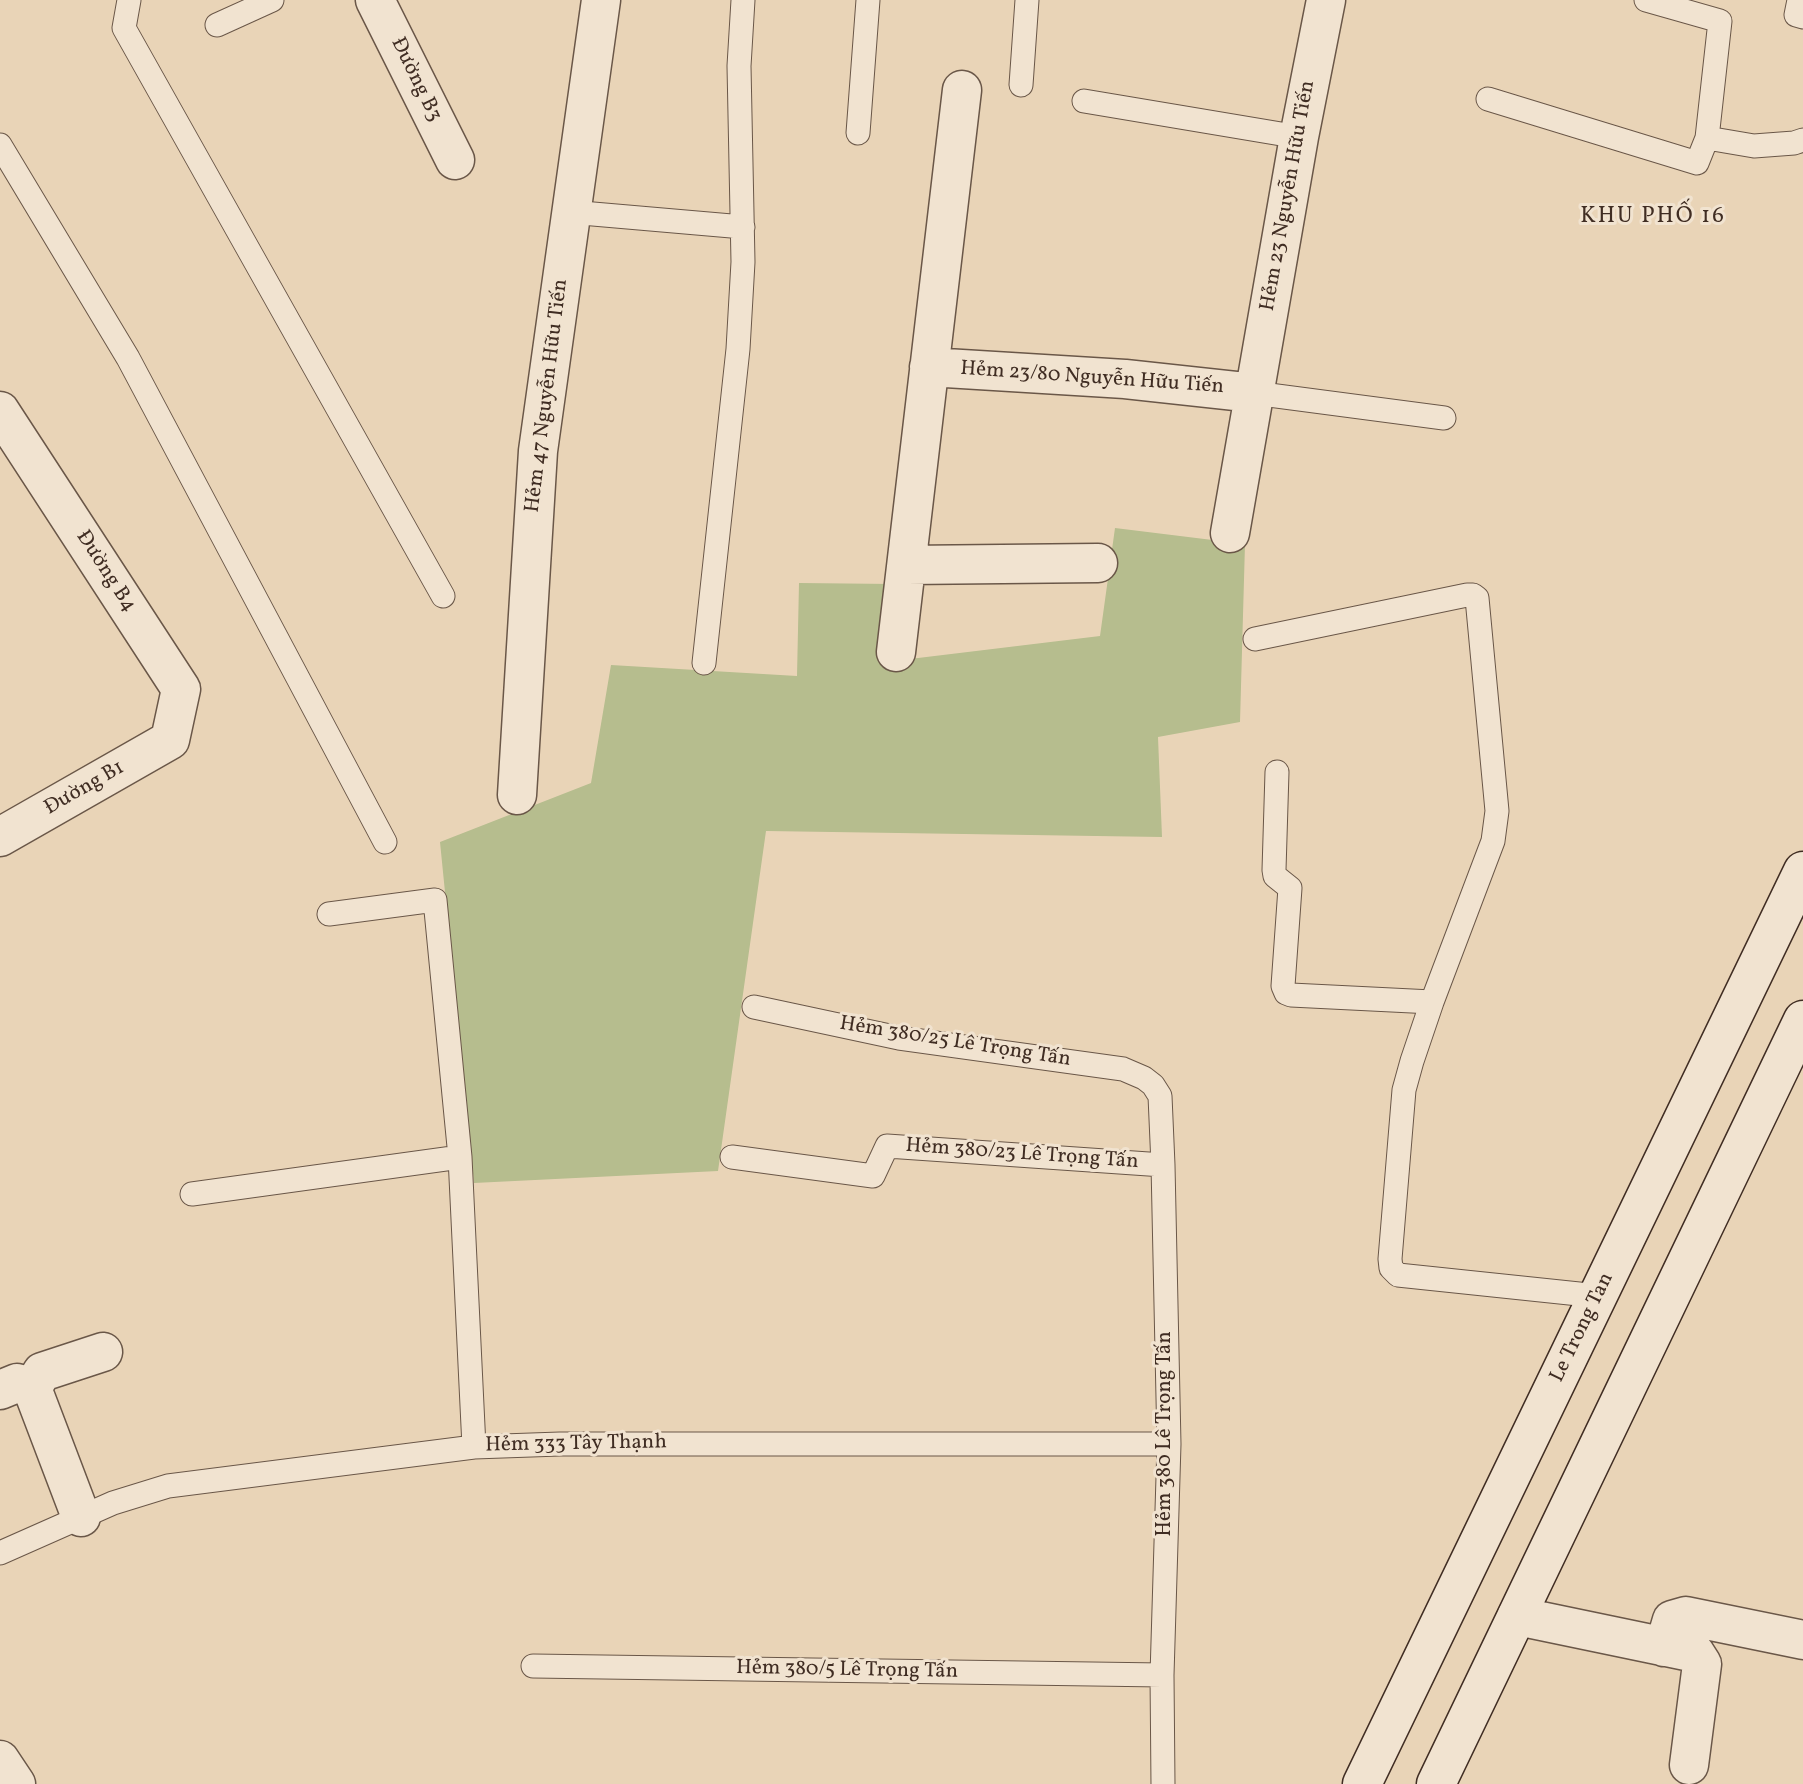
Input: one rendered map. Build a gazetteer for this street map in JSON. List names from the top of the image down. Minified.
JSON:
{"streets":{"street":["Đường B3","Hẻm 23 Nguyễn Hữu Tiến","Hẻm 23/80 Nguyễn Hữu Tiến","Hẻm 47 Nguyễn Hữu Tiến","Đường B4","Đường B1","Le Trong Tan"],"lane":["Hẻm 380/25 Lê Trọng Tấn","Hẻm 380/23 Lê Trọng Tấn","Hẻm 380 Lê Trọng Tấn","Hẻm 333 Tây Thạnh","Hẻm 380/5 Lê Trọng Tấn"]},"crossings":[["Hẻm 23 Nguyễn Hữu Tiến","Hẻm 23/80 Nguyễn Hữu Tiến"],["Đường B4","Đường B1"],["Hẻm 380/25 Lê Trọng Tấn","Hẻm 380 Lê Trọng Tấn"],["Hẻm 380/23 Lê Trọng Tấn","Hẻm 380 Lê Trọng Tấn"],["Hẻm 380 Lê Trọng Tấn","Hẻm 333 Tây Thạnh"],["Hẻm 380 Lê Trọng Tấn","Hẻm 380/5 Lê Trọng Tấn"]],"districts":["KHU PHỐ 16"]}
